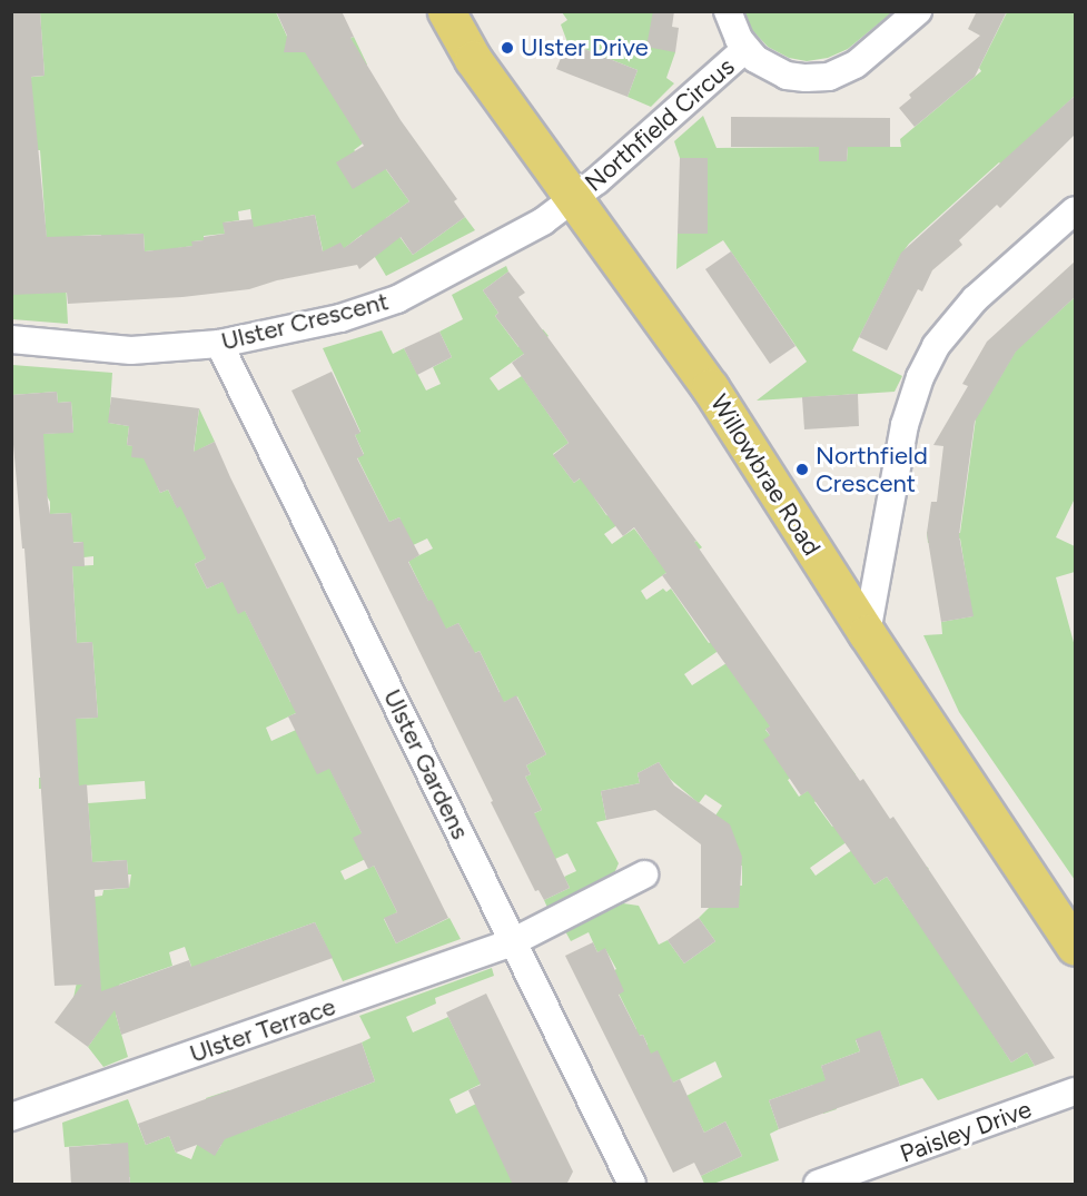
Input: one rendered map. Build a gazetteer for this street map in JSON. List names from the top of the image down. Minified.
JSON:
{"streets":{"main road":["Willowbrae Road"],"street":["Northfield Circus","Ulster Crescent","Ulster Gardens","Ulster Terrace","Paisley Drive"]},"crossings":[["Northfield Circus","Ulster Crescent"],["Northfield Circus","Willowbrae Road"],["Ulster Crescent","Willowbrae Road"],["Ulster Crescent","Ulster Gardens"],["Ulster Gardens","Ulster Terrace"]],"places":["Ulster Drive","Northfield Crescent"]}
